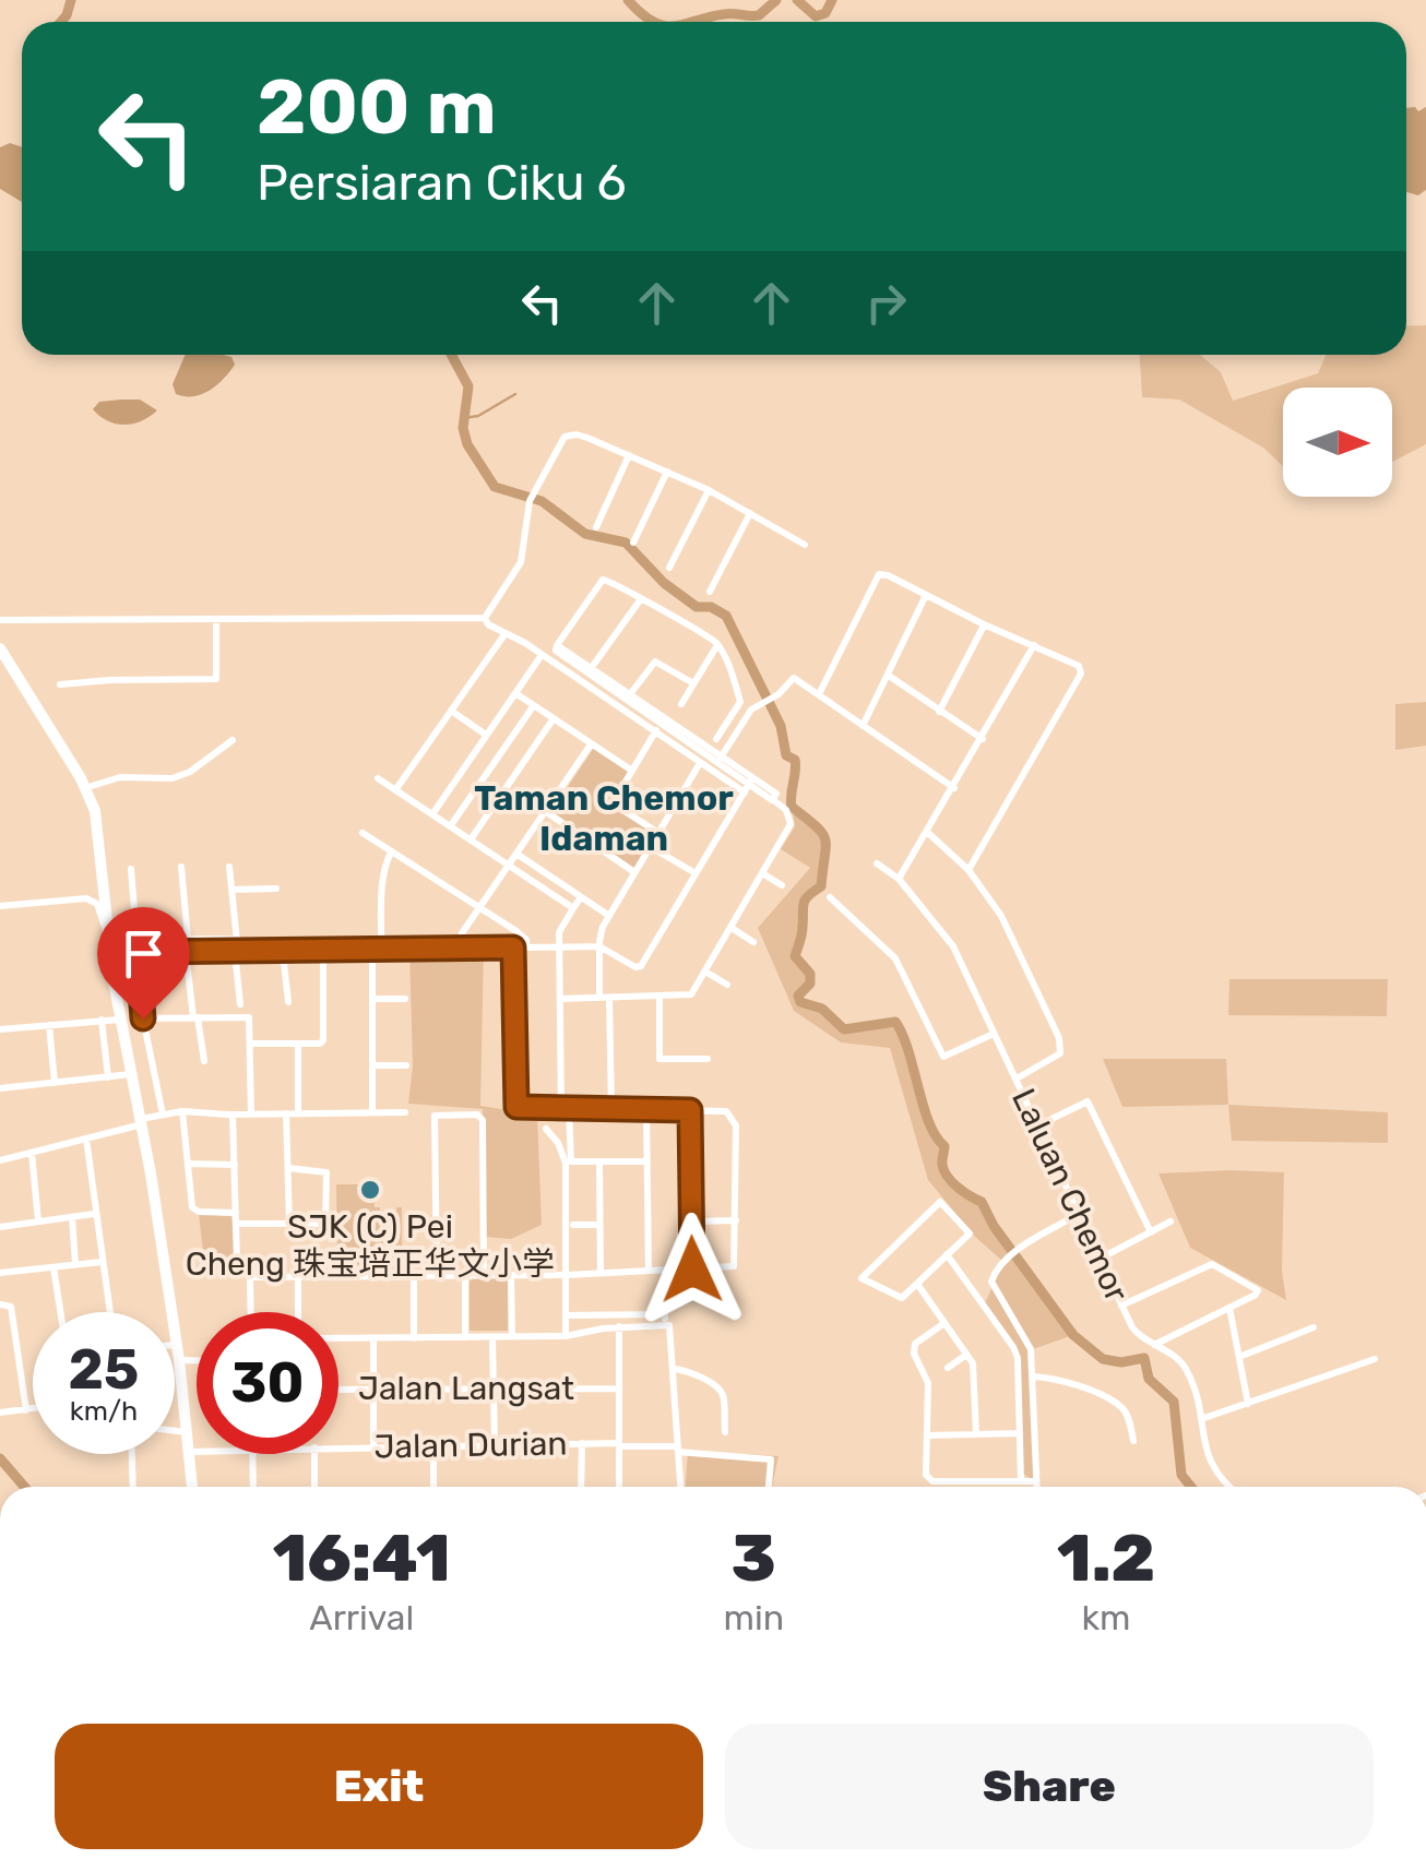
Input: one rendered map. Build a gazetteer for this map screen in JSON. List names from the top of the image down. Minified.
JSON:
{"streets":{"street":["Laluan Chemor","Jalan Langsat","Jalan Durian"]},"districts":["Taman Chemor Idaman"],"places":["SJK (C) Pei Cheng 珠宝培正华文小学"],"north":"right","page":{"turn":["200 m","Persiaran Ciku 6"],"speed":"25 km/h","limit":"30","eta":["16:41","Arrival","3","min","1.2","km"],"buttons":["Exit","Share"]}}
